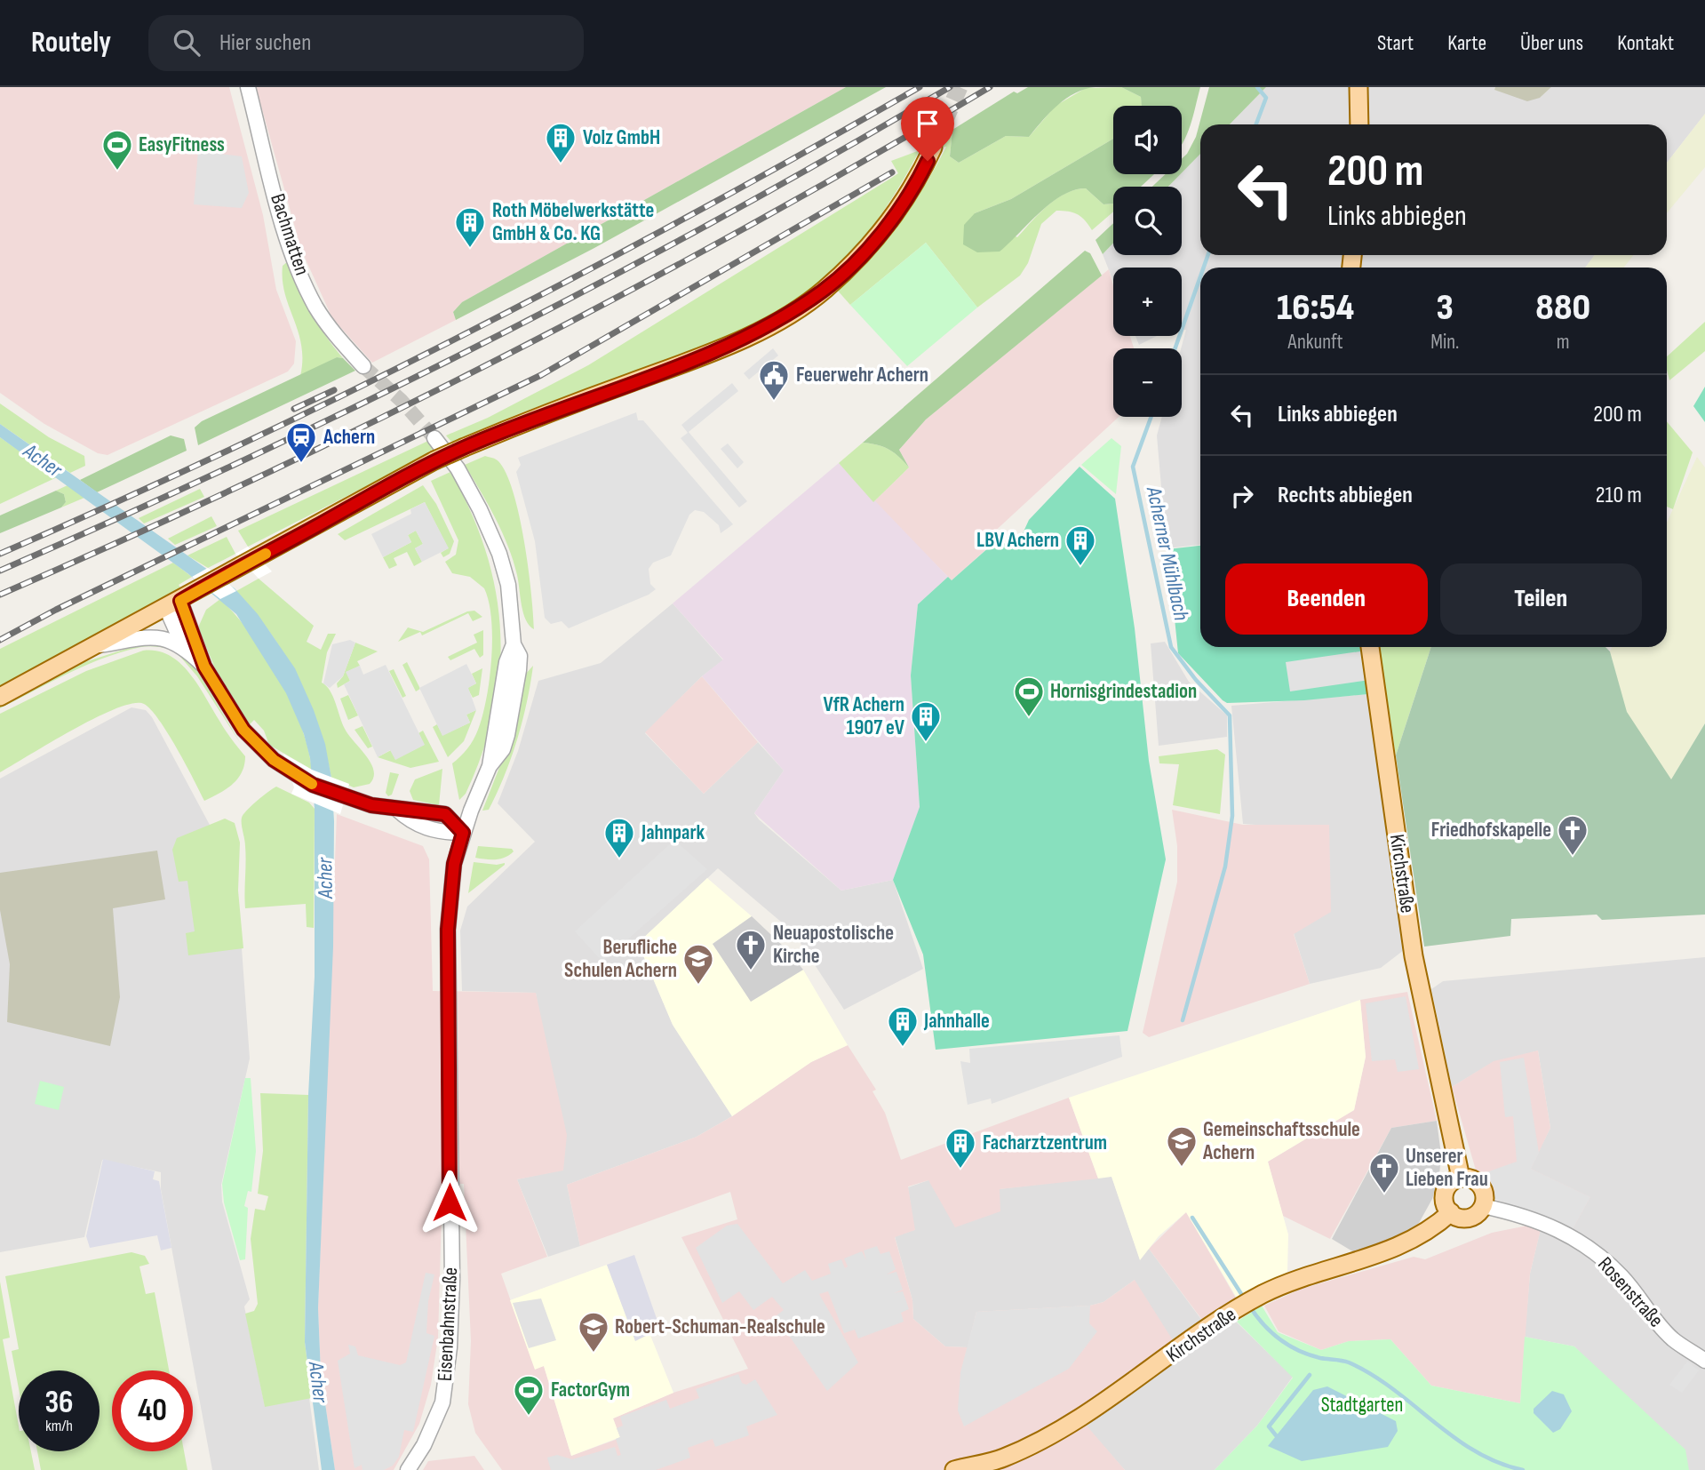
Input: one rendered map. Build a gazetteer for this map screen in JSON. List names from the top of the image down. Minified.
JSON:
{"streets":{"main road":["Kirchstraße"],"street":["Bachmatten","Rosenstraße","Eisenbahnstraße"]},"crossings":[["Kirchstraße","Rosenstraße"]],"water":["Acher","Acherner Mühlbach"],"parks":["Stadtgarten"],"places":{"building":["Volz GmbH","Roth Möbelwerkstätte GmbH & Co. KG","LBV Achern","VfR Achern 1907 eV","Jahnpark","Jahnhalle","Facharztzentrum"],"sports":["EasyFitness","Hornisgrindestadion","FactorGym"],"public building":["Feuerwehr Achern"],"station":["Achern"],"church":["Friedhofskapelle","Neuapostolische Kirche","Unserer Lieben Frau"],"school or university":["Berufliche Schulen Achern","Gemeinschaftsschule Achern","Robert-Schuman-Realschule"]},"page":{"header":"Routely","search":"Hier suchen","nav":["Start","Karte","Über uns","Kontakt"],"map_buttons":["+","−"],"turn":["200 m","Links abbiegen"],"eta":["16:54","Ankunft","3","Min.","880","m"],"list":[{"name":"Links abbiegen","value":"200 m"},{"name":"Rechts abbiegen","value":"210 m"}],"buttons":["Beenden","Teilen"],"speed":"36 km/h","limit":"40"}}
